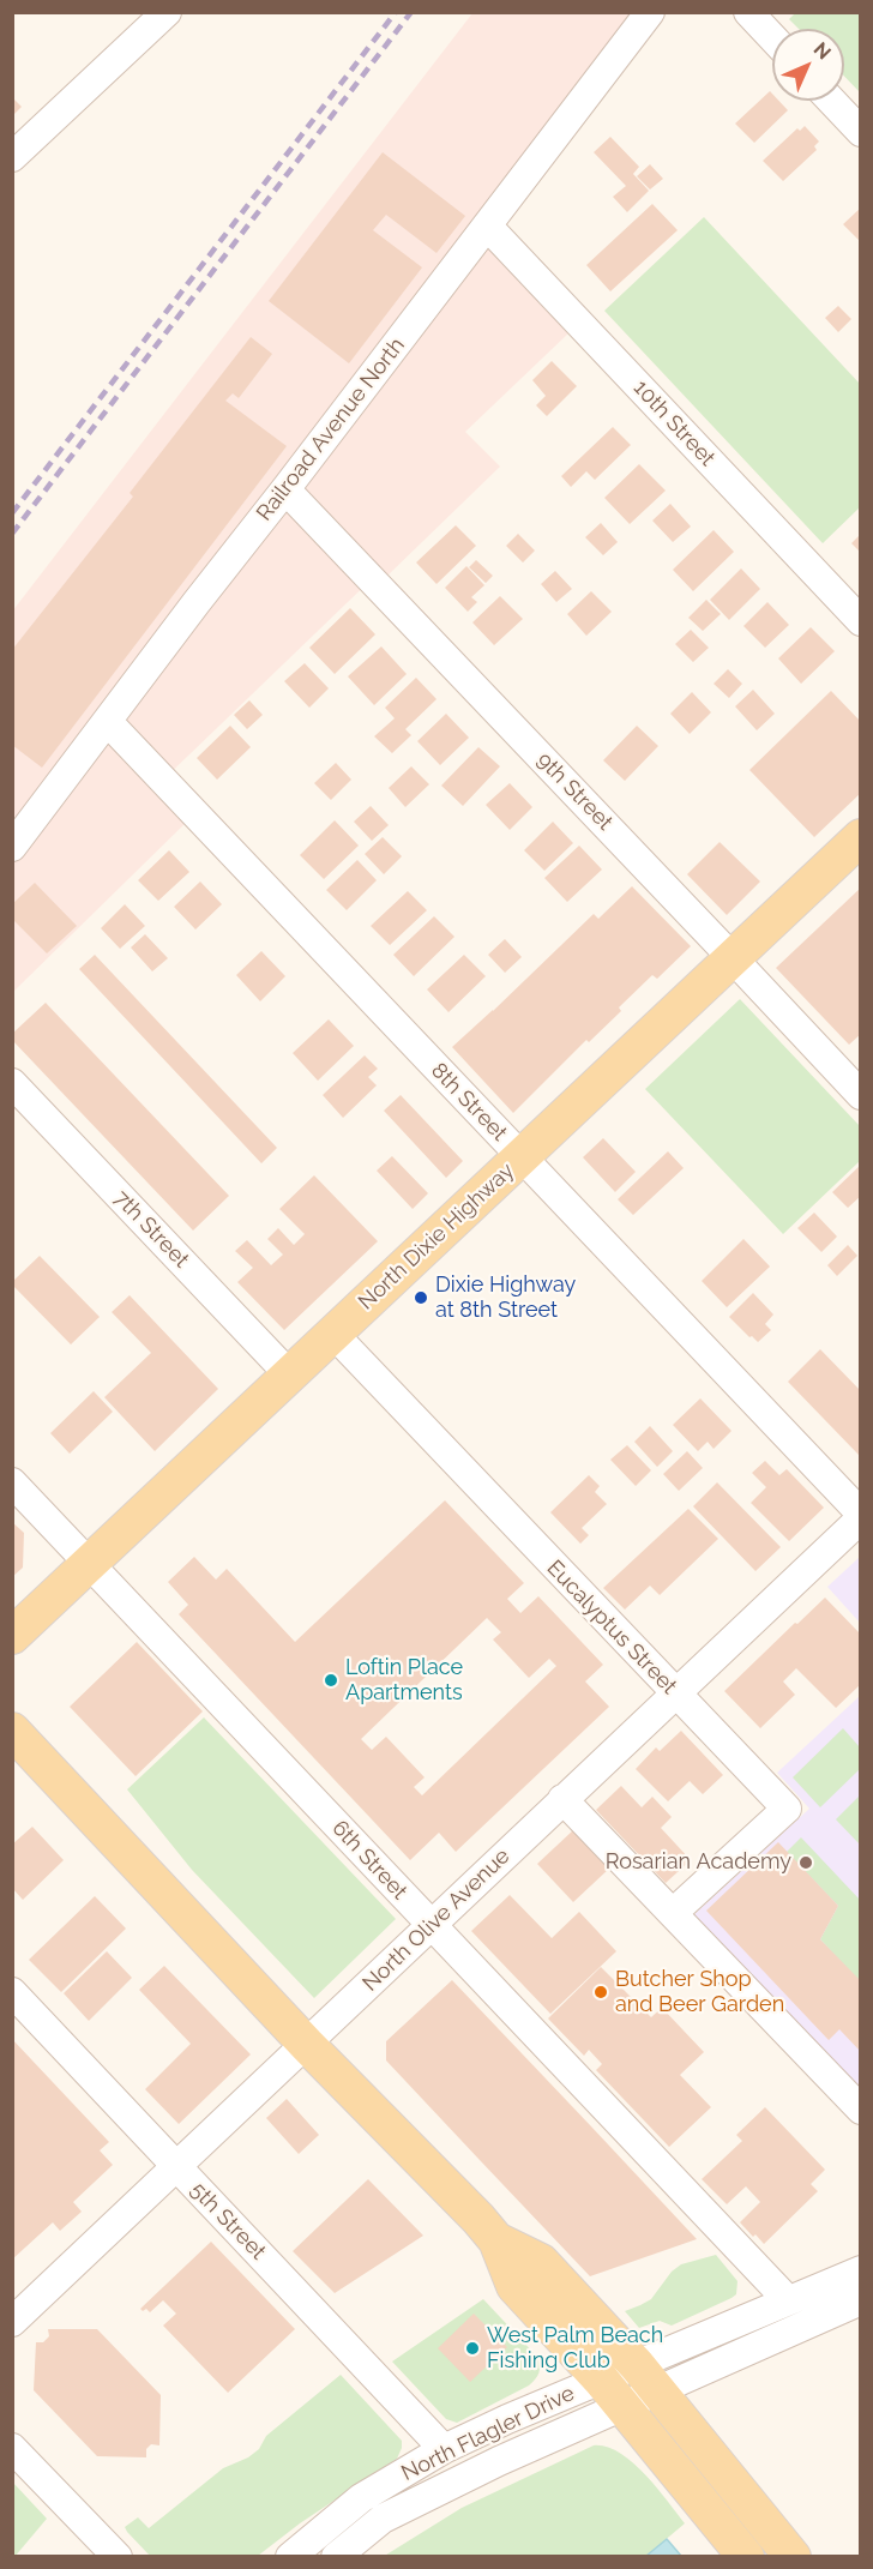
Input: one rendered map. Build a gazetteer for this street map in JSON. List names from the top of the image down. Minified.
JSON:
{"streets":{"main road":["North Dixie Highway"],"street":["10th Street","Railroad Avenue North","9th Street","8th Street","7th Street","Eucalyptus Street","6th Street","North Olive Avenue","5th Street","North Flagler Drive"]},"crossings":[["10th Street","Railroad Avenue North"],["Railroad Avenue North","9th Street"],["Railroad Avenue North","8th Street"],["9th Street","North Dixie Highway"],["8th Street","North Dixie Highway"],["8th Street","North Olive Avenue"],["7th Street","North Dixie Highway"],["North Dixie Highway","Eucalyptus Street"],["North Dixie Highway","6th Street"],["Eucalyptus Street","North Olive Avenue"],["6th Street","North Olive Avenue"],["6th Street","North Flagler Drive"],["North Olive Avenue","5th Street"],["5th Street","North Flagler Drive"]],"places":["Dixie Highway at 8th Street","Loftin Place Apartments","Rosarian Academy","Butcher Shop and Beer Garden","West Palm Beach Fishing Club"],"north":"top right"}
